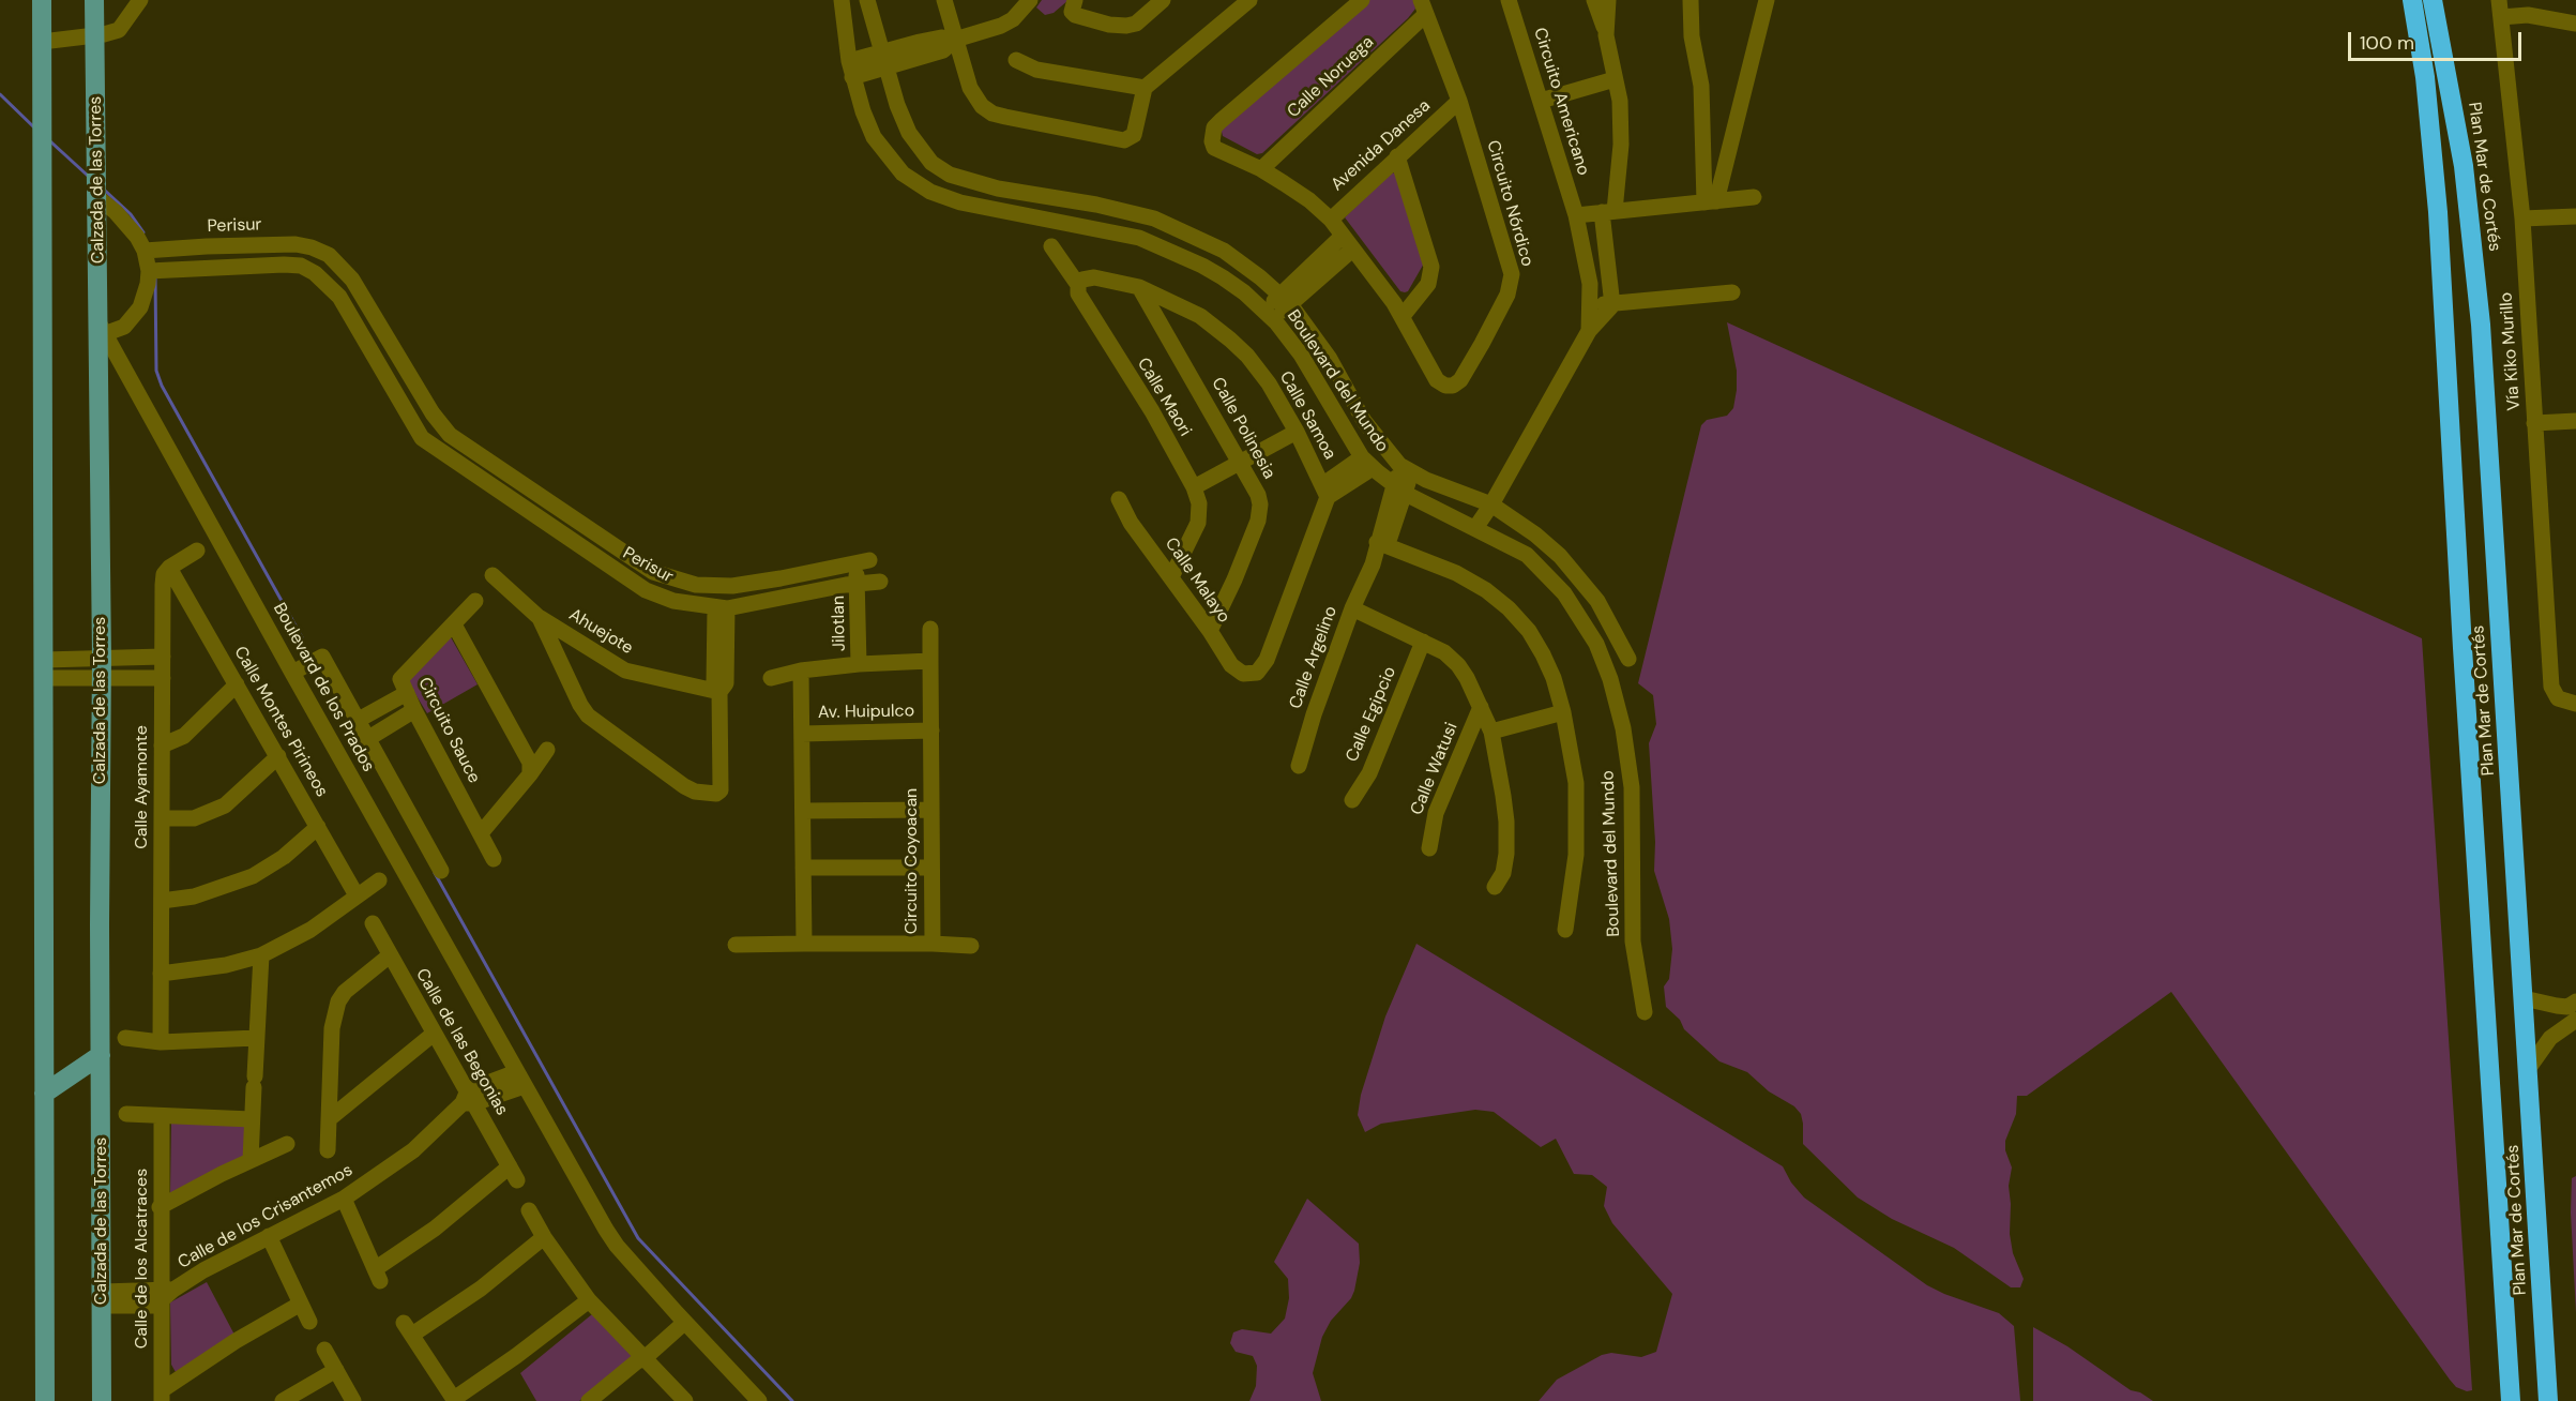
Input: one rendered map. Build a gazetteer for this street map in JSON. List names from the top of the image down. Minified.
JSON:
{"streets":{"highway":["Plan Mar de Cortés"],"main road":["Calzada de las Torres"],"street":["Calle Noruega","Circuito Americano","Avenida Danesa","Circuito Nórdico","Perisur","Vía Kiko Murillo","Boulevard del Mundo","Calle Maori","Calle Samoa","Calle Polinesia","Calle Malayo","Jilotlan","Ahuejote","Calle Argelino","Boulevard de los Prados","Av. Huipulco","Calle Egipcio","Calle Montes Pirineos","Circuito Sauce","Calle Watusi","Calle Ayamonte","Circuito Coyoacan","Calle de las Begonias","Calle de los Crisantemos","Calle de los Alcatraces"]},"crossings":[["Calle Noruega","Circuito Nórdico"],["Avenida Danesa","Circuito Nórdico"],["Calzada de las Torres","Boulevard de los Prados"],["Calzada de las Torres","Calle de los Crisantemos"],["Perisur","Jilotlan"],["Boulevard del Mundo","Calle Argelino"],["Calle Maori","Calle Samoa"],["Calle Maori","Calle Malayo"],["Calle Samoa","Calle Polinesia"],["Calle Samoa","Calle Malayo"],["Calle Polinesia","Calle Malayo"],["Boulevard de los Prados","Calle de los Crisantemos"],["Av. Huipulco","Circuito Coyoacan"],["Calle Montes Pirineos","Calle Ayamonte"],["Calle de las Begonias","Calle de los Crisantemos"],["Calle de los Crisantemos","Calle de los Alcatraces"]],"scale_bar":"100 m"}
